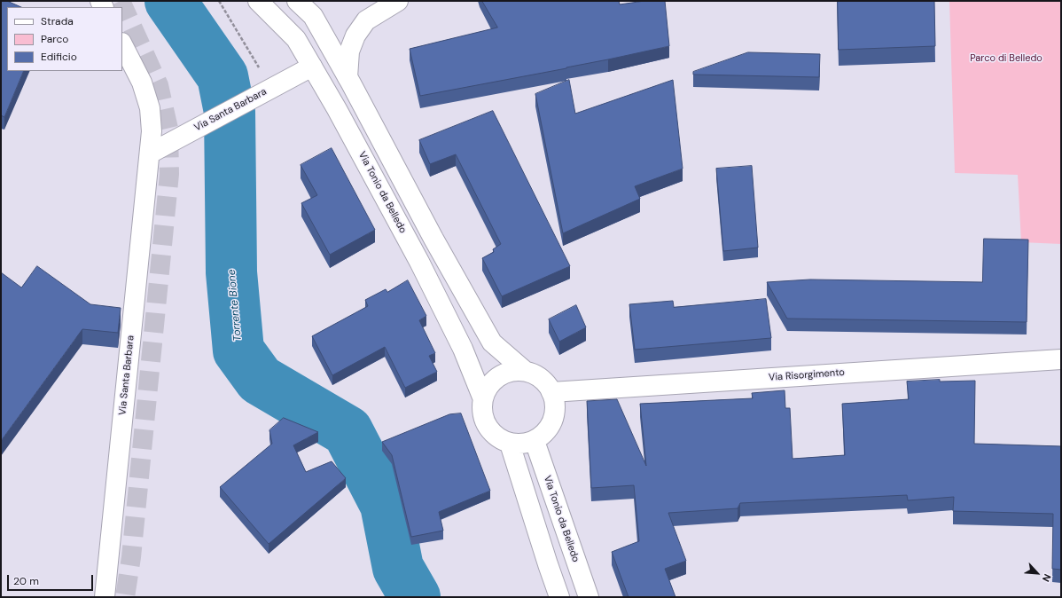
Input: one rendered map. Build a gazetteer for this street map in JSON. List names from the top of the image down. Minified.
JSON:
{"streets":{"main road":["Via Santa Barbara","Via Tonio da Belledo","Via Risorgimento"]},"crossings":[["Via Santa Barbara","Via Tonio da Belledo"],["Via Tonio da Belledo","Via Risorgimento"]],"water":["Torrente Bione"],"parks":["Parco di Belledo"],"legend":["Strada","Parco","Edificio"],"scale_bar":"20 m","north":"bottom right"}
